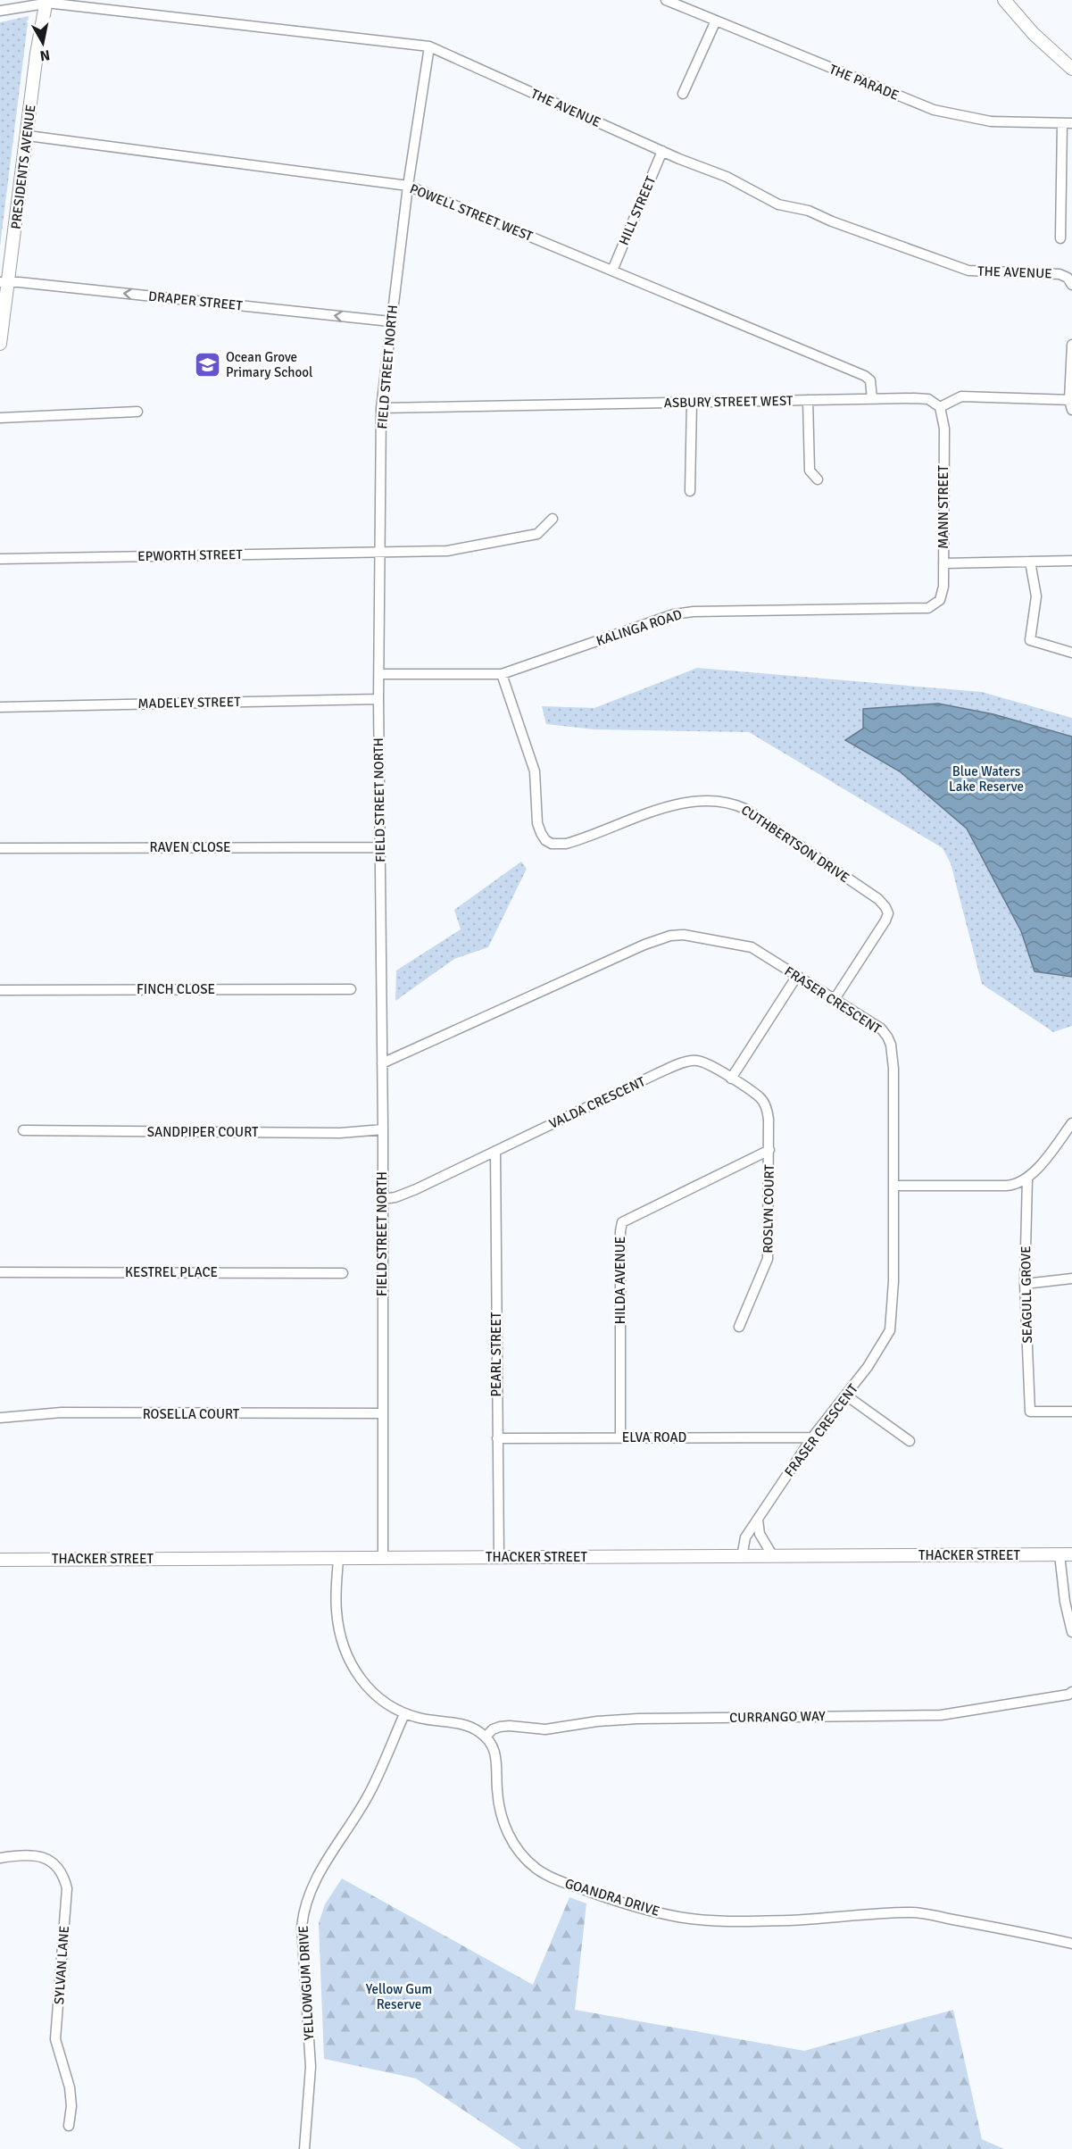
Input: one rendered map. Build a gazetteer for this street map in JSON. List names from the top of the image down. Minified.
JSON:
{"streets":{"street":["THE PARADE","THE AVENUE","PRESIDENTS AVENUE","HILL STREET","POWELL STREET WEST","DRAPER STREET","FIELD STREET NORTH","ASBURY STREET WEST","MANN STREET","EPWORTH STREET","KALINGA ROAD","MADELEY STREET","CUTHBERTSON DRIVE","RAVEN CLOSE","FINCH CLOSE","FRASER CRESCENT","VALDA CRESCENT","SANDPIPER COURT","ROSLYN COURT","KESTREL PLACE","HILDA AVENUE","SEAGULL GROVE","PEARL STREET","ROSELLA COURT","ELVA ROAD","THACKER STREET","CURRANGO WAY","GOANDRA DRIVE","SYLVAN LANE","YELLOWGUM DRIVE"]},"crossings":[["THE AVENUE","PRESIDENTS AVENUE"],["THE AVENUE","HILL STREET"],["THE AVENUE","FIELD STREET NORTH"],["PRESIDENTS AVENUE","POWELL STREET WEST"],["PRESIDENTS AVENUE","DRAPER STREET"],["HILL STREET","POWELL STREET WEST"],["POWELL STREET WEST","FIELD STREET NORTH"],["POWELL STREET WEST","ASBURY STREET WEST"],["DRAPER STREET","FIELD STREET NORTH"],["FIELD STREET NORTH","ASBURY STREET WEST"],["FIELD STREET NORTH","EPWORTH STREET"],["FIELD STREET NORTH","KALINGA ROAD"],["FIELD STREET NORTH","MADELEY STREET"],["FIELD STREET NORTH","RAVEN CLOSE"],["FIELD STREET NORTH","FRASER CRESCENT"],["FIELD STREET NORTH","VALDA CRESCENT"],["FIELD STREET NORTH","SANDPIPER COURT"],["FIELD STREET NORTH","ROSELLA COURT"],["FIELD STREET NORTH","THACKER STREET"],["ASBURY STREET WEST","MANN STREET"],["MANN STREET","KALINGA ROAD"],["KALINGA ROAD","CUTHBERTSON DRIVE"],["CUTHBERTSON DRIVE","FRASER CRESCENT"],["FRASER CRESCENT","ELVA ROAD"],["FRASER CRESCENT","THACKER STREET"],["VALDA CRESCENT","ROSLYN COURT"],["VALDA CRESCENT","HILDA AVENUE"],["VALDA CRESCENT","PEARL STREET"],["ROSLYN COURT","HILDA AVENUE"],["HILDA AVENUE","ELVA ROAD"],["PEARL STREET","ELVA ROAD"],["PEARL STREET","THACKER STREET"],["CURRANGO WAY","GOANDRA DRIVE"]],"one_way":["DRAPER STREET"],"parks":["Blue Waters Lake Reserve","Yellow Gum Reserve"],"places":{"school or university":["Ocean Grove Primary School"]},"north":"bottom"}
